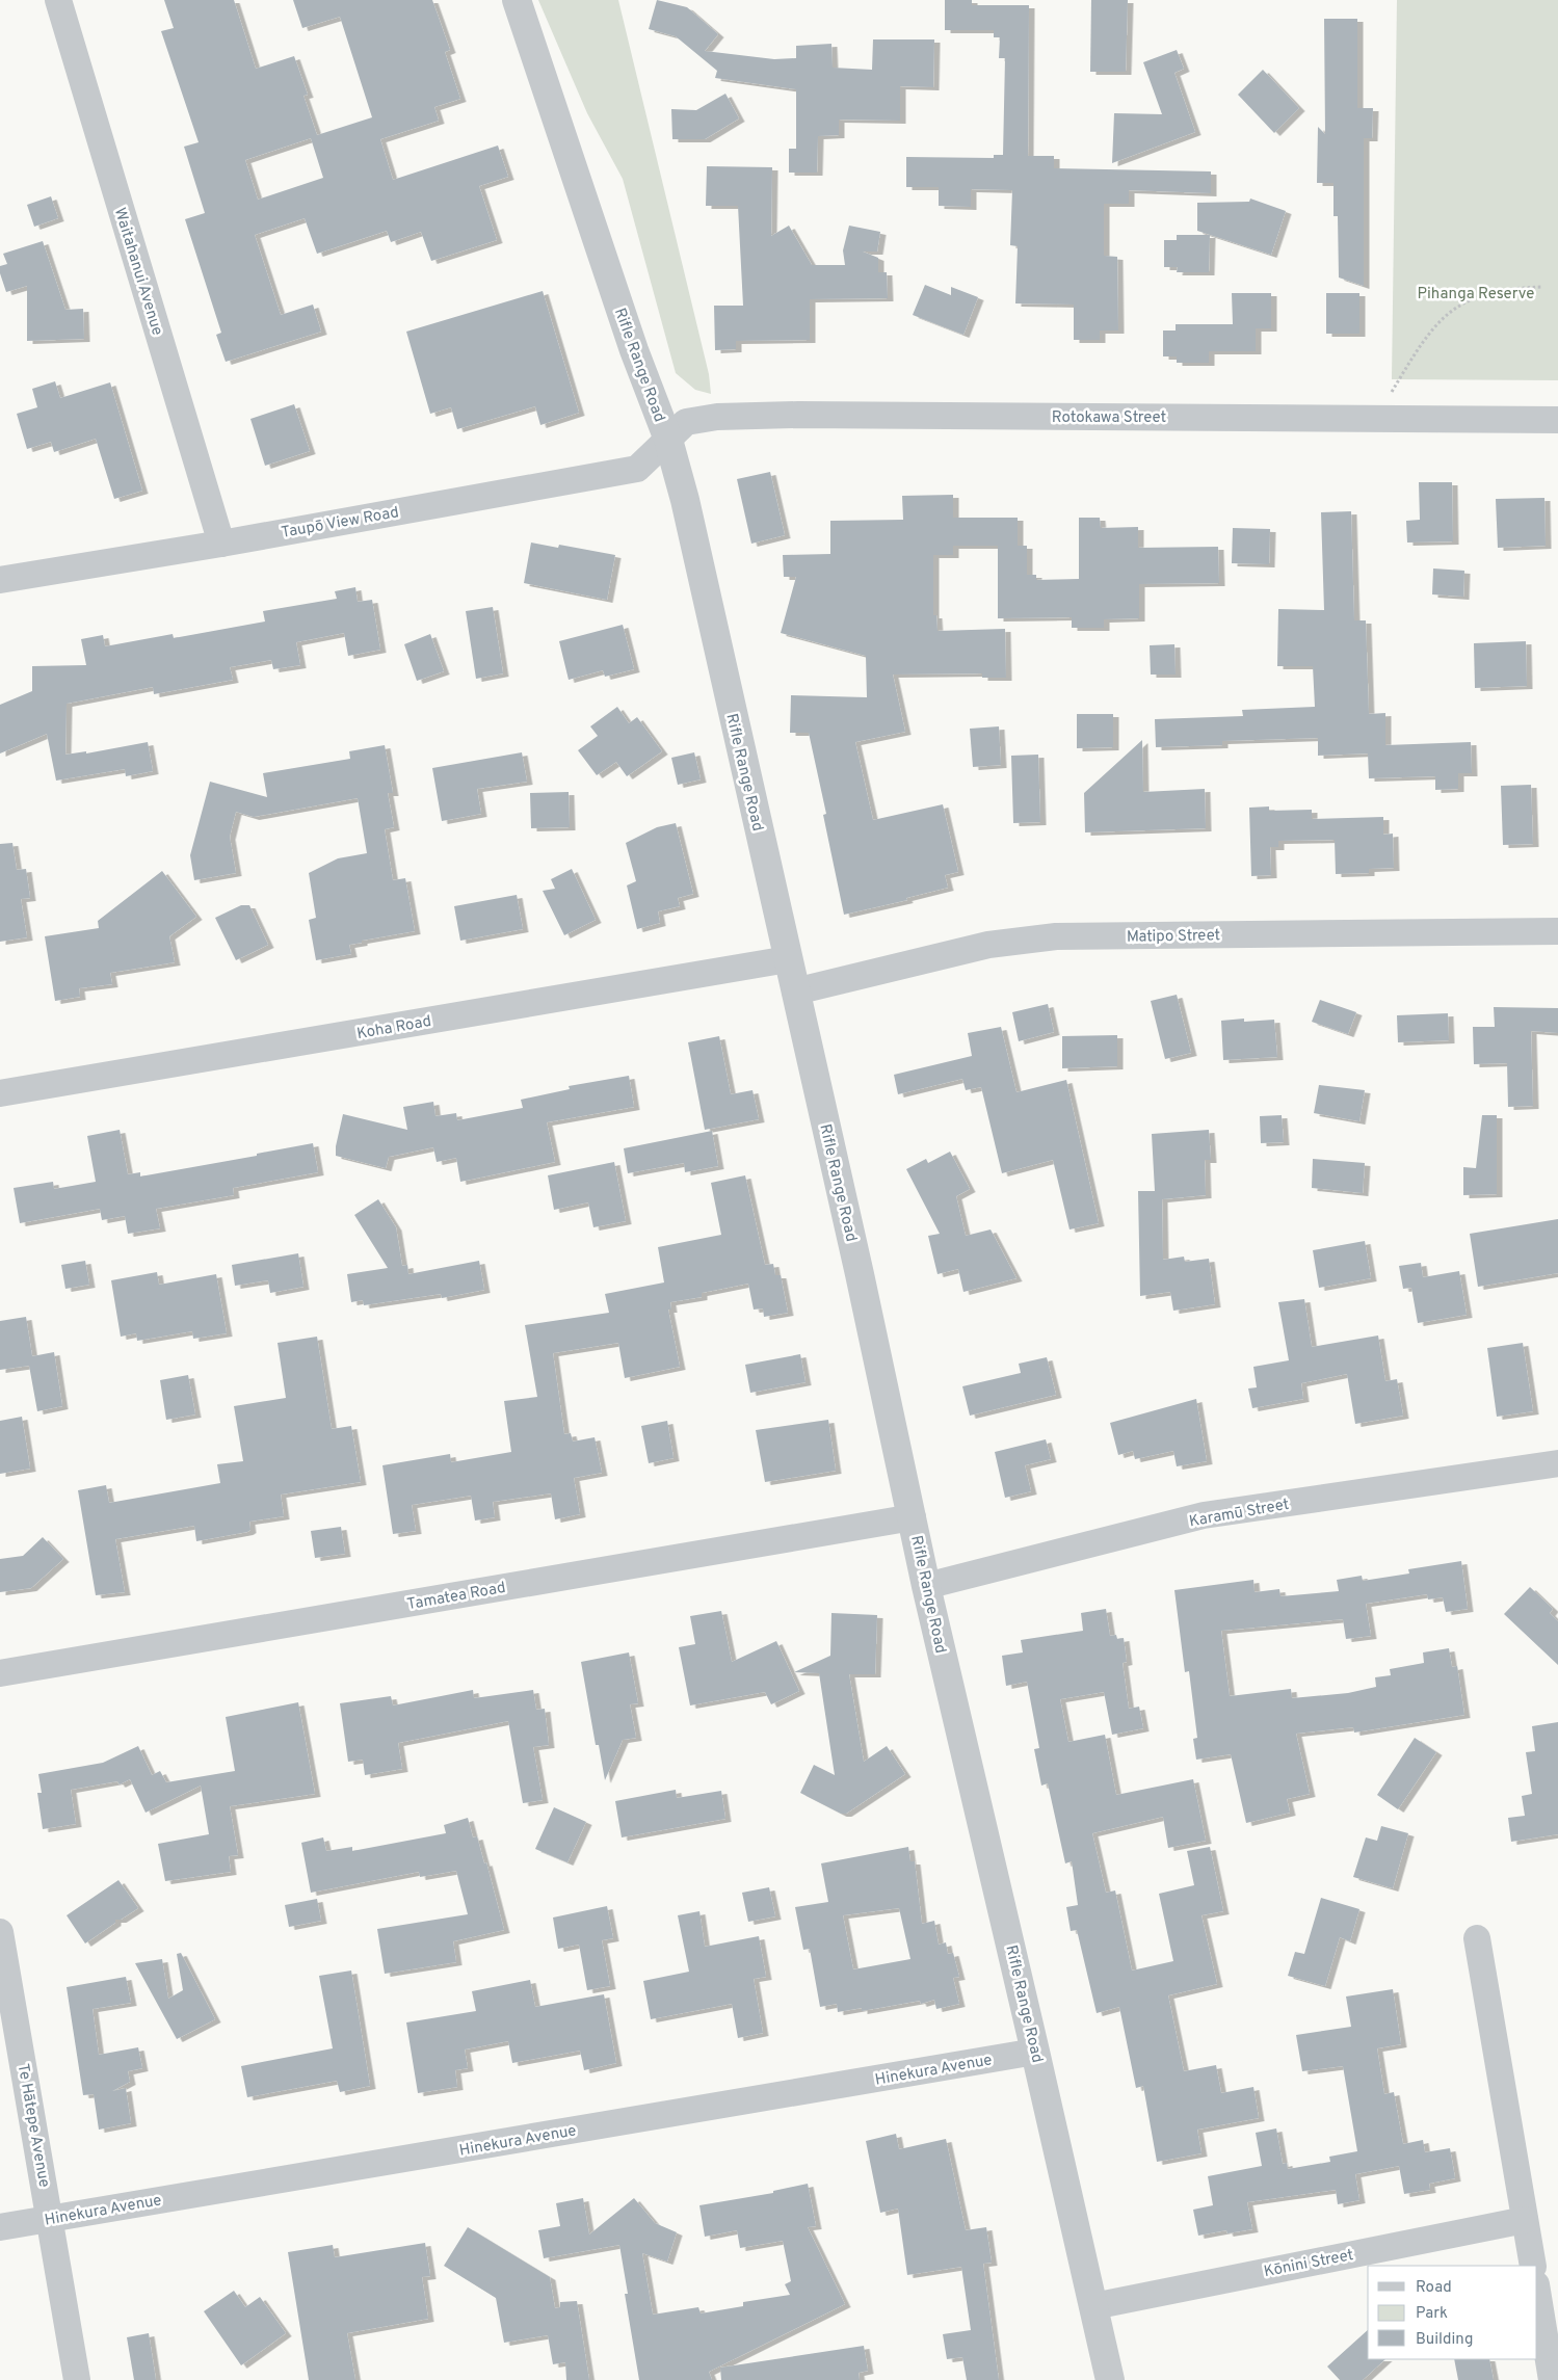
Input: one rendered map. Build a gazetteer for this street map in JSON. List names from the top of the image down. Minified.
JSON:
{"streets":{"street":["Waitahanui Avenue","Rifle Range Road","Rotokawa Street","Taupō View Road","Matipo Street","Koha Road","Karamū Street","Tamatea Road","Hinekura Avenue","Te Hātepe Avenue","Kōnini Street"]},"crossings":[["Waitahanui Avenue","Taupō View Road"],["Rifle Range Road","Rotokawa Street"],["Rifle Range Road","Taupō View Road"],["Rifle Range Road","Matipo Street"],["Rifle Range Road","Koha Road"],["Rifle Range Road","Karamū Street"],["Rifle Range Road","Tamatea Road"],["Rifle Range Road","Hinekura Avenue"],["Rifle Range Road","Kōnini Street"],["Rotokawa Street","Taupō View Road"],["Hinekura Avenue","Te Hātepe Avenue"]],"parks":["Pihanga Reserve"],"legend":["Road","Park","Building"]}
